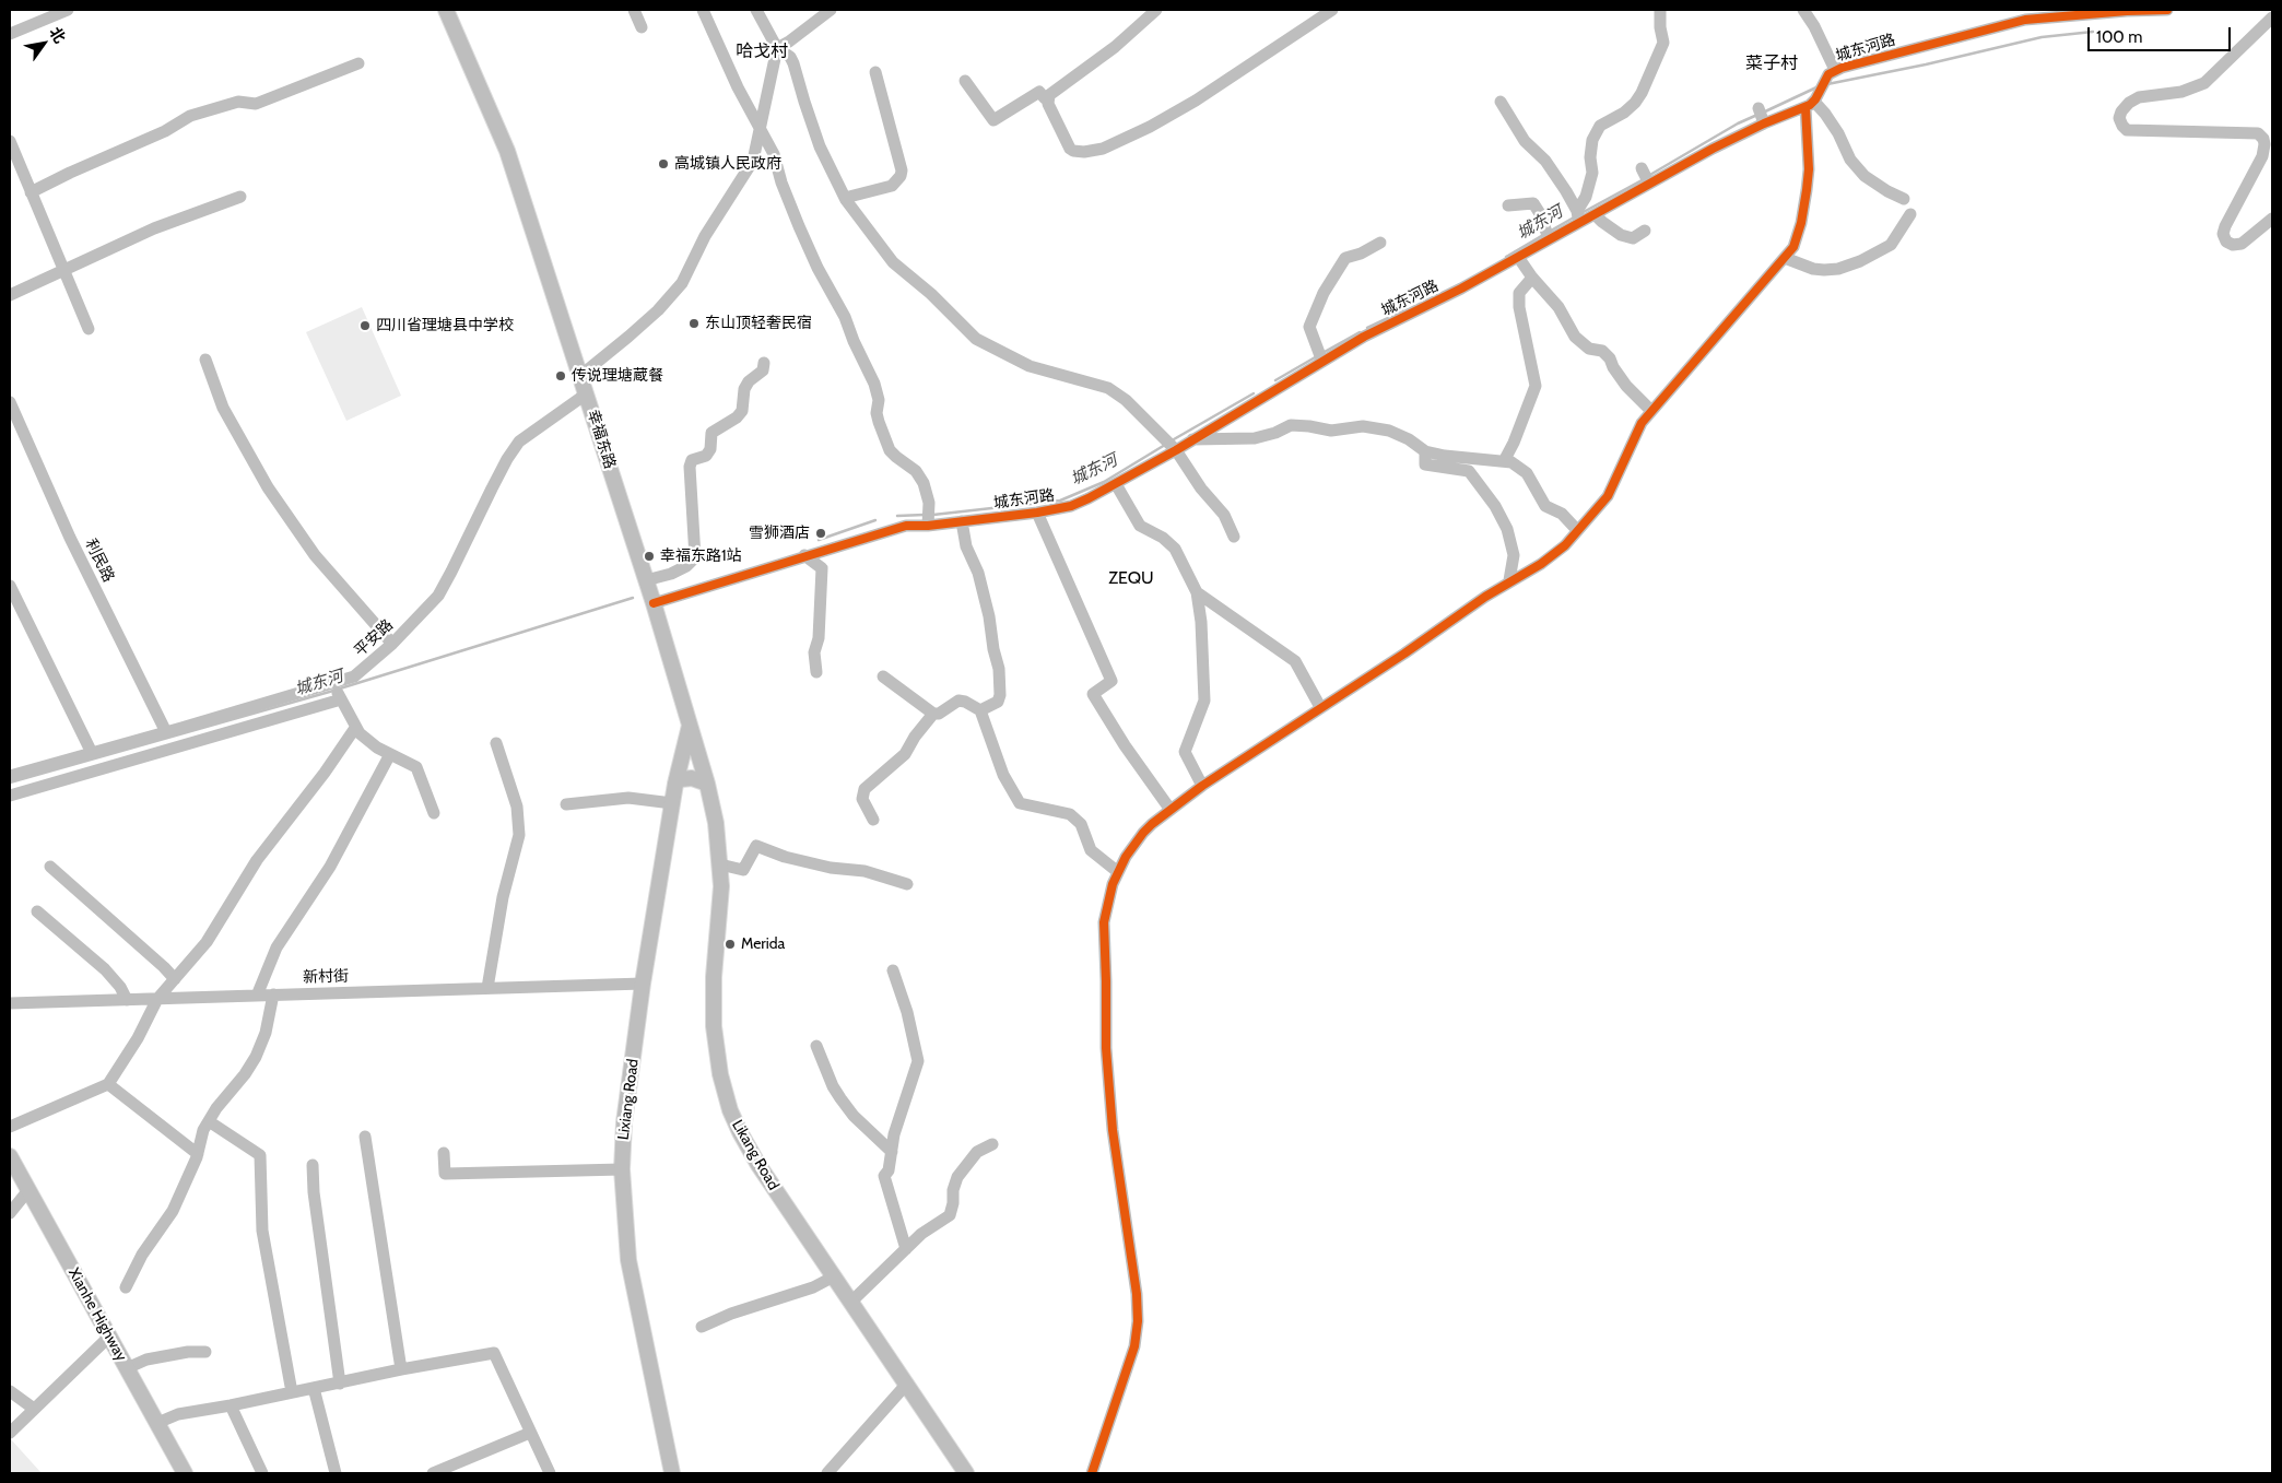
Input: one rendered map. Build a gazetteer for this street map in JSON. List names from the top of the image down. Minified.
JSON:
{"streets":{"main road":["幸福东路","Lixiang Road","Likang Road","Xianhe Highway"],"street":["城东河路","利民路","平安路","新村街"]},"crossings":[["城东河路","幸福东路"],["幸福东路","平安路"],["幸福东路","Lixiang Road"],["幸福东路","Likang Road"],["利民路","平安路"],["新村街","Lixiang Road"]],"districts":["哈戈村","菜子村","ZEQU"],"water":["城东河"],"places":["高城镇人民政府","东山顶轻奢民宿","四川省理塘县中学校","传说理塘蔵餐","雪狮酒店","幸福东路1站","Merida"],"scale_bar":"100 m","north":"top right"}
